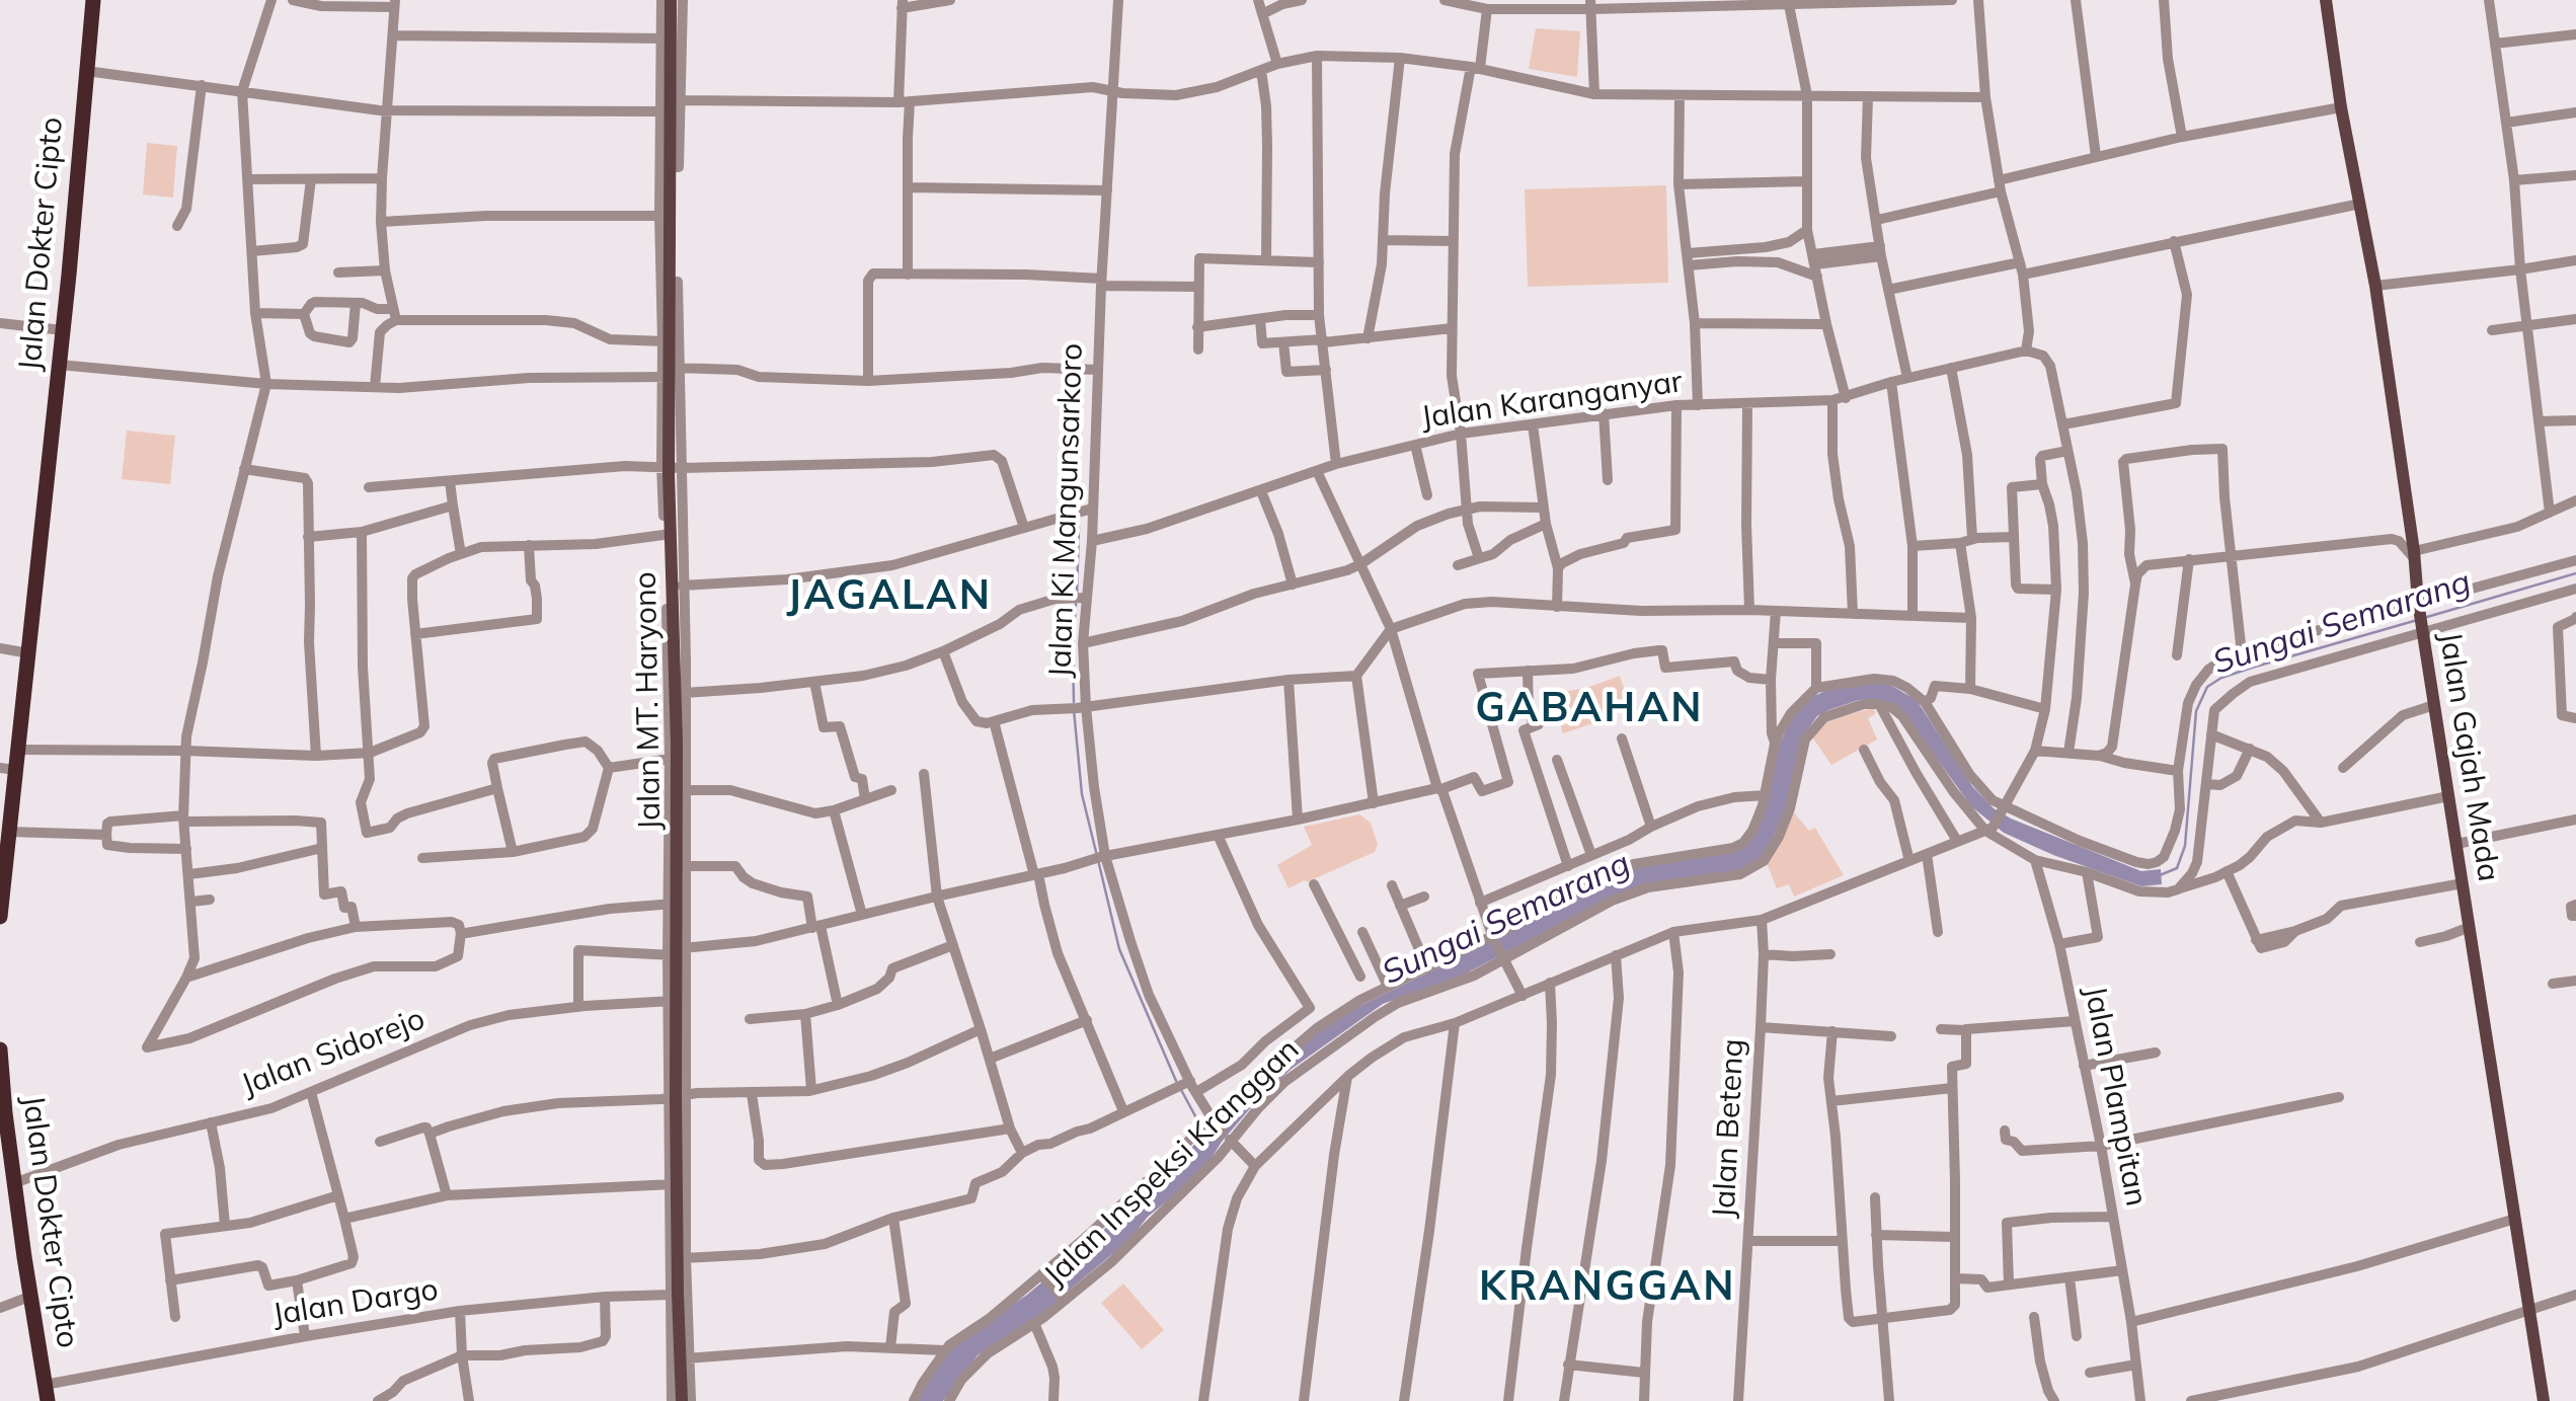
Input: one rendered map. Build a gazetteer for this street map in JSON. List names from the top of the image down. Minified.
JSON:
{"streets":{"highway":["Jalan Dokter Cipto"],"main road":["Jalan MT. Haryono","Jalan Gajah Mada"],"street":["Jalan Karanganyar","Jalan Ki Mangunsarkoro","Jalan Sidorejo","Jalan Plampitan","Jalan Beteng","Jalan Inspeksi Kranggan","Jalan Dargo"]},"crossings":[["Jalan Dokter Cipto","Jalan Sidorejo"],["Jalan Dokter Cipto","Jalan Dargo"],["Jalan Karanganyar","Jalan Ki Mangunsarkoro"],["Jalan Ki Mangunsarkoro","Jalan Inspeksi Kranggan"],["Jalan MT. Haryono","Jalan Sidorejo"],["Jalan MT. Haryono","Jalan Dargo"]],"districts":["JAGALAN","GABAHAN","KRANGGAN"],"water":["Sungai Semarang"]}
